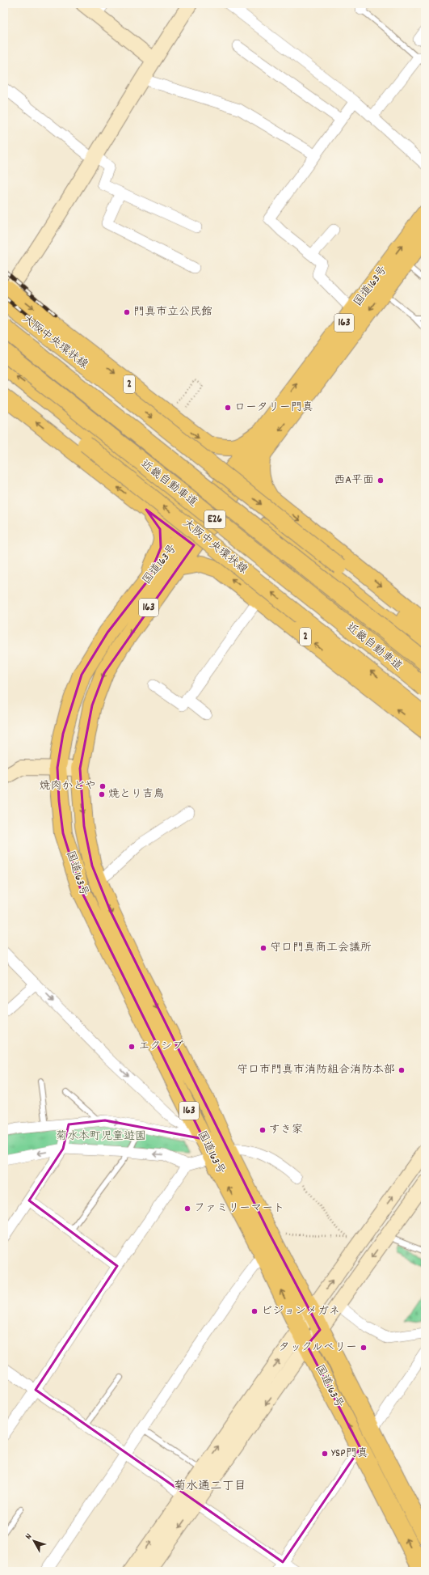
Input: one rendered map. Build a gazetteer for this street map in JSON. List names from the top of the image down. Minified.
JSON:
{"streets":{"highway":["国道163号","163","近畿自動車道","E26"],"main road":["大阪中央環状線","2"]},"crossings":[["国道163号","2"],["大阪中央環状線","2"]],"districts":["菊水通二丁目"],"parks":["菊水本町児童遊園"],"places":["門真市立公民館","ロータリー門真","西A平面","焼肉かどや","焼とり吉鳥","守口門真商工会議所","エクシブ","守口市門真市消防組合消防本部","すき家","ファミリーマート","ビジョンメガネ","タックルベリー","YSP門真"],"north":"top left"}
